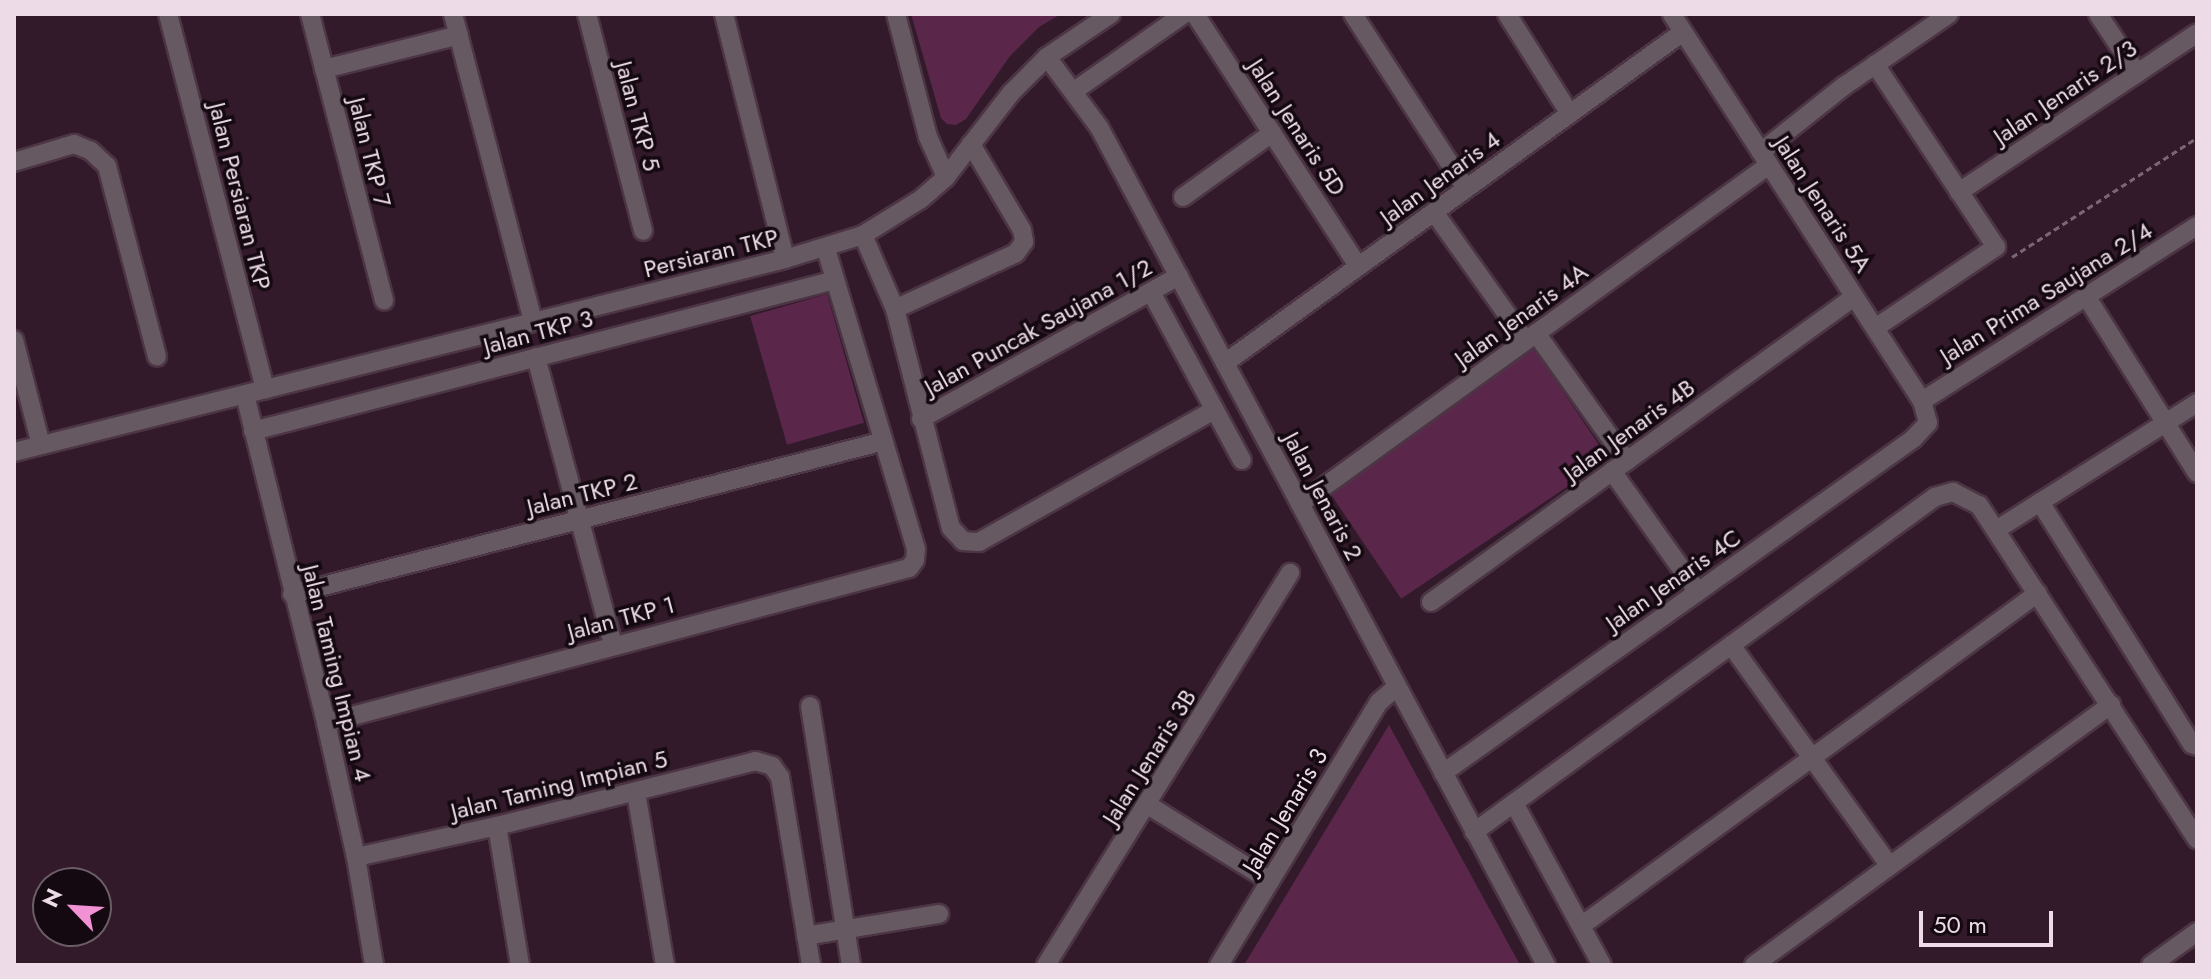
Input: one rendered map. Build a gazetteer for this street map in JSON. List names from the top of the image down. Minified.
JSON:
{"streets":{"street":["Jalan Jenaris 2/3","Jalan TKP 5","Jalan Jenaris 5D","Jalan TKP 7","Jalan Jenaris 4","Jalan Persiaran TKP","Jalan Jenaris 5A","Persiaran TKP","Jalan Prima Saujana 2/4","Jalan Jenaris 4A","Jalan Puncak Saujana 1/2","Jalan TKP 3","Jalan Jenaris 4B","Jalan TKP 2","Jalan Jenaris 2","Jalan Jenaris 4C","Jalan TKP 1","Jalan Taming Impian 4","Jalan Jenaris 3B","Jalan Taming Impian 5","Jalan Jenaris 3"]},"crossings":[["Jalan Jenaris 5D","Jalan Jenaris 4"],["Jalan Jenaris 4","Jalan Jenaris 5A"],["Jalan Jenaris 4","Jalan Jenaris 2"],["Jalan Persiaran TKP","Persiaran TKP"],["Jalan Jenaris 5A","Jalan Prima Saujana 2/4"],["Jalan Jenaris 5A","Jalan Jenaris 4A"],["Jalan Jenaris 5A","Jalan Jenaris 4B"],["Jalan Jenaris 5A","Jalan Jenaris 4C"],["Persiaran TKP","Jalan Jenaris 2"],["Persiaran TKP","Jalan Taming Impian 4"],["Jalan Jenaris 4A","Jalan Jenaris 2"],["Jalan Puncak Saujana 1/2","Jalan Jenaris 2"],["Jalan TKP 3","Jalan Taming Impian 4"],["Jalan TKP 2","Jalan TKP 1"],["Jalan TKP 2","Jalan Taming Impian 4"],["Jalan Jenaris 2","Jalan Jenaris 4C"],["Jalan Jenaris 2","Jalan Jenaris 3"],["Jalan TKP 1","Jalan Taming Impian 4"],["Jalan Taming Impian 4","Jalan Taming Impian 5"]],"scale_bar":"50 m","north":"top left"}
